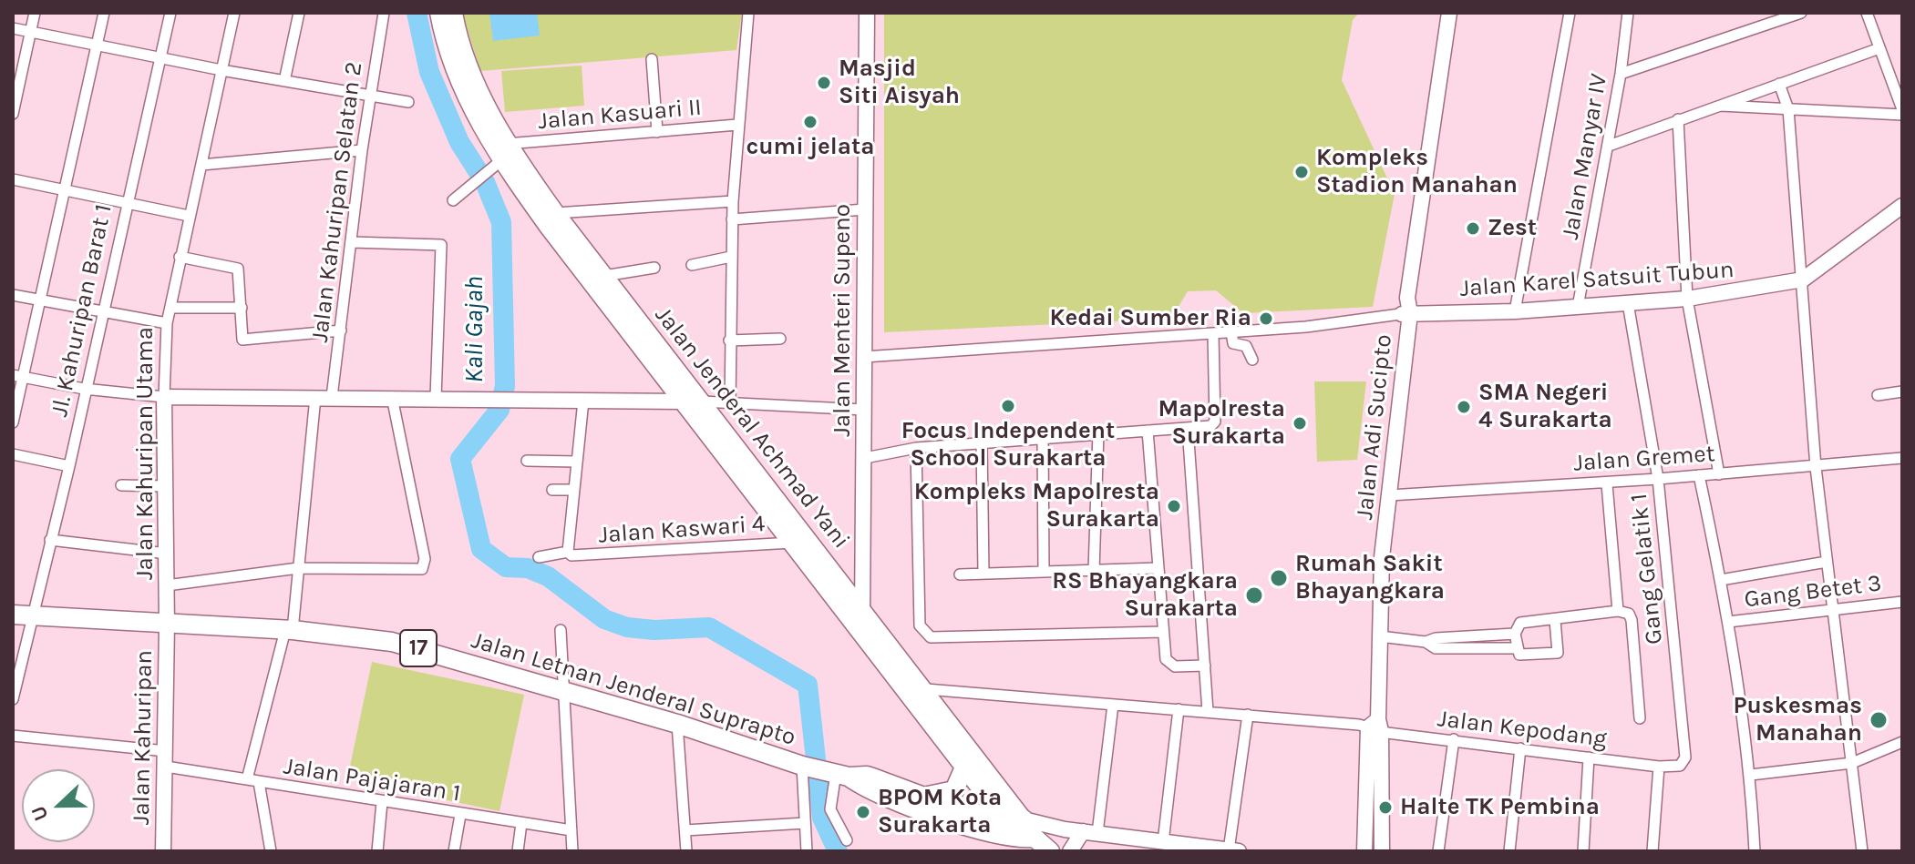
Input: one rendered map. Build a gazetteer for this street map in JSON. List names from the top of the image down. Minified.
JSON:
{"streets":{"highway":["Jalan Jenderal Achmad Yani","17","Jalan Letnan Jenderal Suprapto"],"main road":["Jalan Karel Satsuit Tubun","Jalan Menteri Supeno","Jalan Adi Sucipto","Jalan Kahuripan Utama","Jalan Kahuripan"],"street":["Jalan Kasuari II","Jalan Manyar IV","Jalan Kahuripan Selatan 2","Jl. Kahuripan Barat 1","Jalan Gremet","Jalan Kaswari 4","Gang Gelatik 1","Gang Betet 3","Jalan Kepodang","Jalan Pajajaran 1"]},"crossings":[["Jalan Kasuari II","Jalan Jenderal Achmad Yani"],["Jalan Manyar IV","Jalan Karel Satsuit Tubun"],["Jalan Karel Satsuit Tubun","Jalan Adi Sucipto"],["Jalan Karel Satsuit Tubun","Gang Gelatik 1"],["Jl. Kahuripan Barat 1","Jalan Letnan Jenderal Suprapto"],["Jalan Menteri Supeno","Jalan Jenderal Achmad Yani"],["Jalan Adi Sucipto","Jalan Gremet"],["Jalan Adi Sucipto","Jalan Kepodang"],["Jalan Jenderal Achmad Yani","Jalan Kaswari 4"],["Jalan Jenderal Achmad Yani","Jalan Letnan Jenderal Suprapto"],["Jalan Jenderal Achmad Yani","Jalan Kepodang"],["Jalan Kahuripan Utama","Jalan Letnan Jenderal Suprapto"],["Jalan Kahuripan Utama","Jalan Kahuripan"],["Jalan Gremet","Gang Gelatik 1"],["Gang Gelatik 1","Jalan Kepodang"],["Jalan Letnan Jenderal Suprapto","Jalan Kahuripan"],["Jalan Kahuripan","Jalan Pajajaran 1"]],"water":["Kali Gajah"],"places":["Masjid Siti Aisyah","cumi jelata","Kompleks Stadion Manahan","Zest","Kedai Sumber Ria","Focus Independent School Surakarta","SMA Negeri 4 Surakarta","Mapolresta Surakarta","Kompleks Mapolresta Surakarta","Rumah Sakit Bhayangkara","RS Bhayangkara Surakarta","Puskesmas Manahan","Halte TK Pembina","BPOM Kota Surakarta"],"north":"left"}
